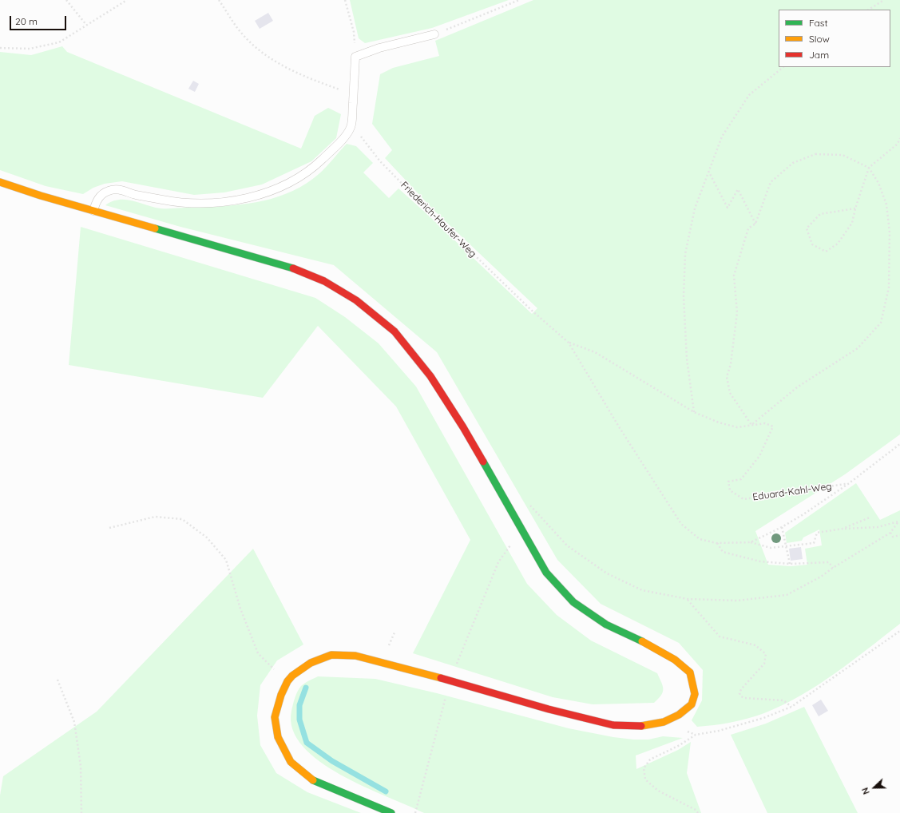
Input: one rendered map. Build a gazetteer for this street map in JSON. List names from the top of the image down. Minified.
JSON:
{"streets":{"path":["Friederich-Haufer-Weg","Eduard-Kahl-Weg"]},"legend":["Fast","Slow","Jam"],"scale_bar":"20 m","north":"left"}
